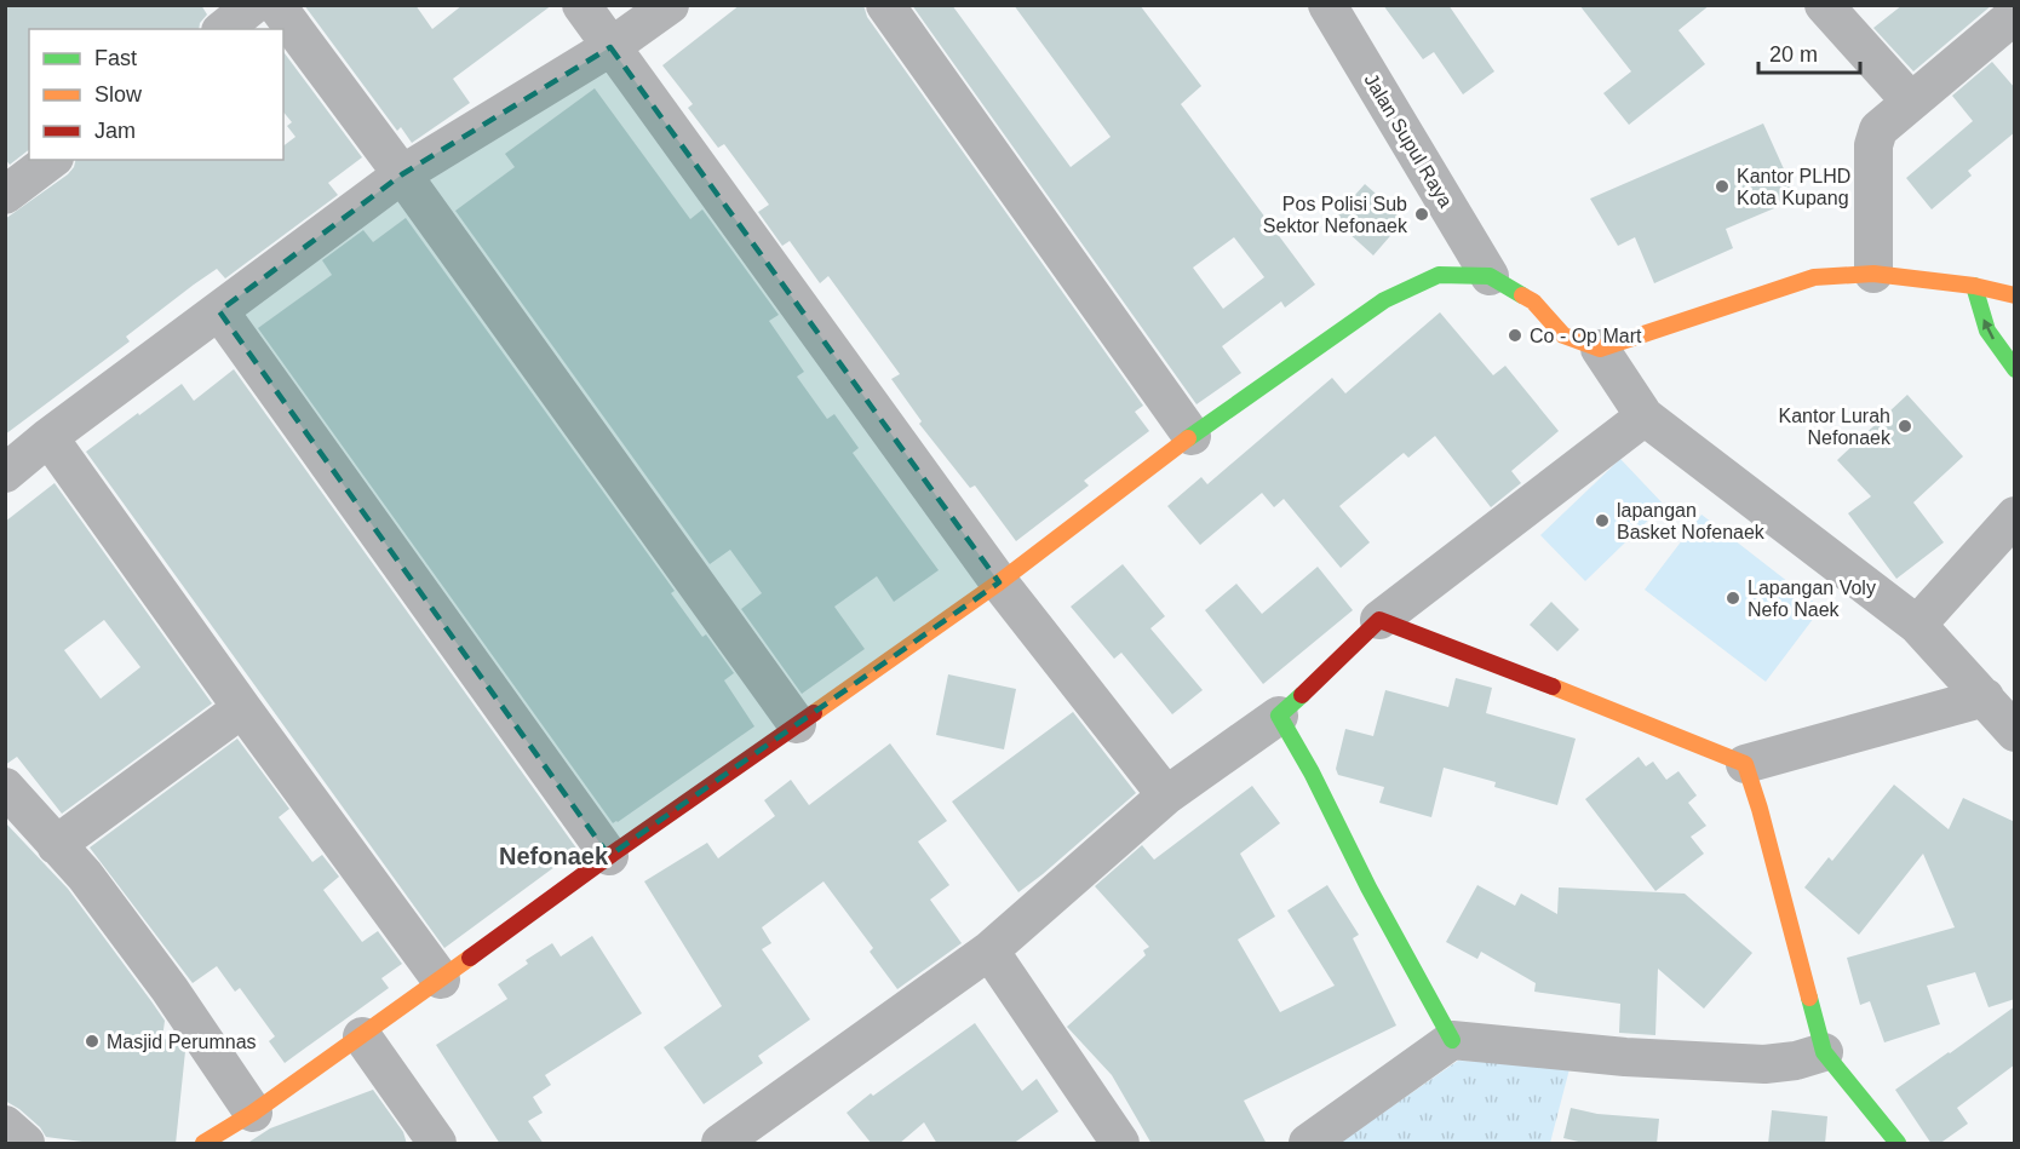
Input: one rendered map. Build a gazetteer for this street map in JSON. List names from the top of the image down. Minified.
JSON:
{"streets":{"street":["Jalan Supul Raya"]},"districts":["Nefonaek"],"places":["Kantor PLHD Kota Kupang","Pos Polisi Sub Sektor Nefonaek","Co - Op Mart","Kantor Lurah Nefonaek","lapangan Basket Nofenaek","Lapangan Voly Nefo Naek","Masjid Perumnas"],"legend":["Fast","Slow","Jam"],"scale_bar":"20 m"}
